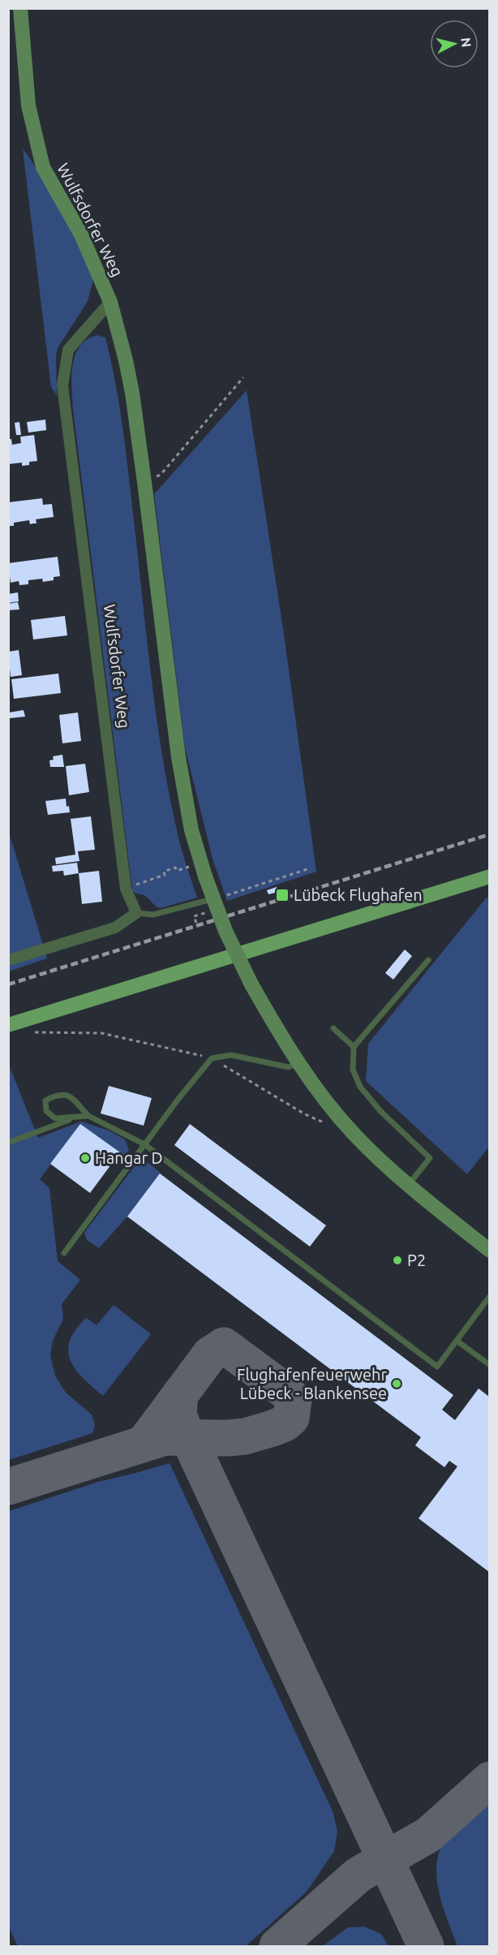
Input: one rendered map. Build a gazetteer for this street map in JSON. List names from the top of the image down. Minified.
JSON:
{"streets":{"street":["Wulfsdorfer Weg"]},"places":{"transit":["Lübeck Flughafen"],"other":["Hangar D","P2","Flughafenfeuerwehr Lübeck - Blankensee"]},"north":"right"}
